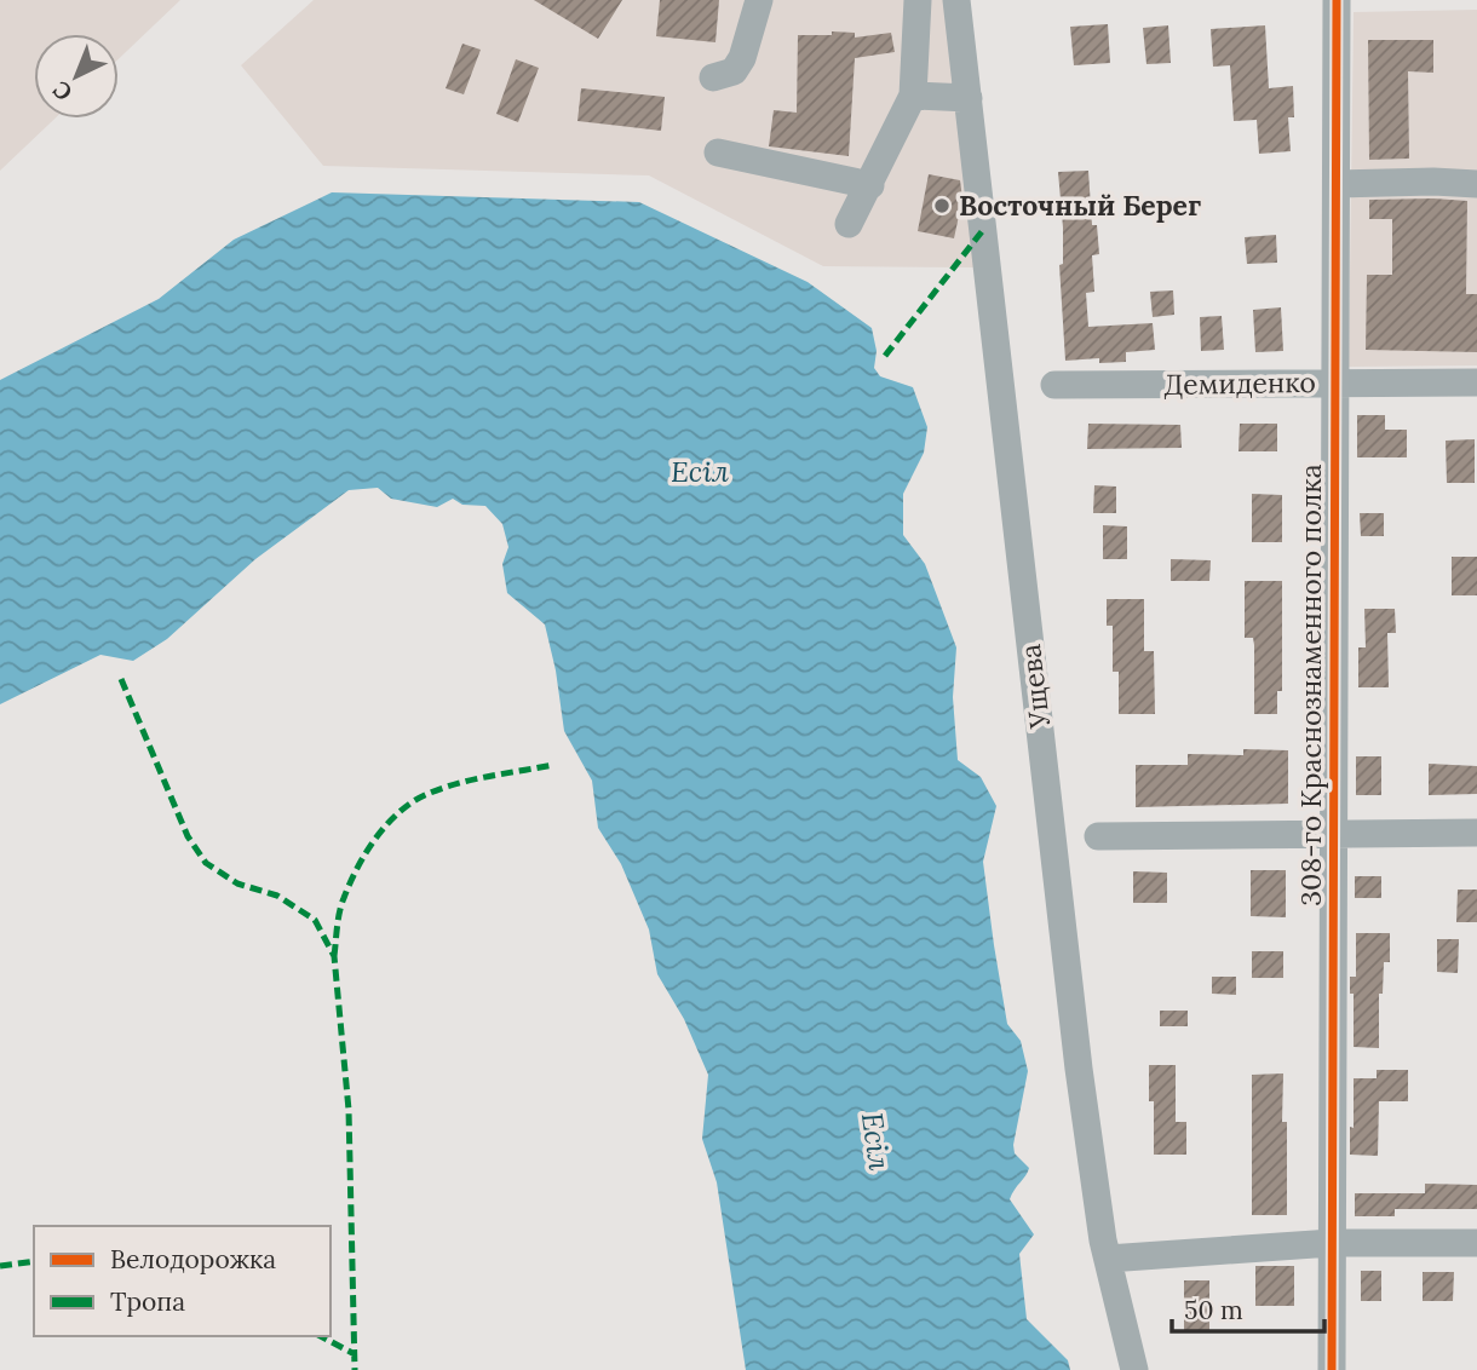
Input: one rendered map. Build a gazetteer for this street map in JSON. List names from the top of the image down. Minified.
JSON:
{"streets":{"street":["Демиденко","308-го Краснознаменного полка","Ущева"]},"crossings":[["Демиденко","308-го Краснознаменного полка"]],"water":["Есіл"],"places":["Восточный Берег"],"legend":["Велодорожка","Тропа"],"scale_bar":"50 m","north":"bottom left"}
